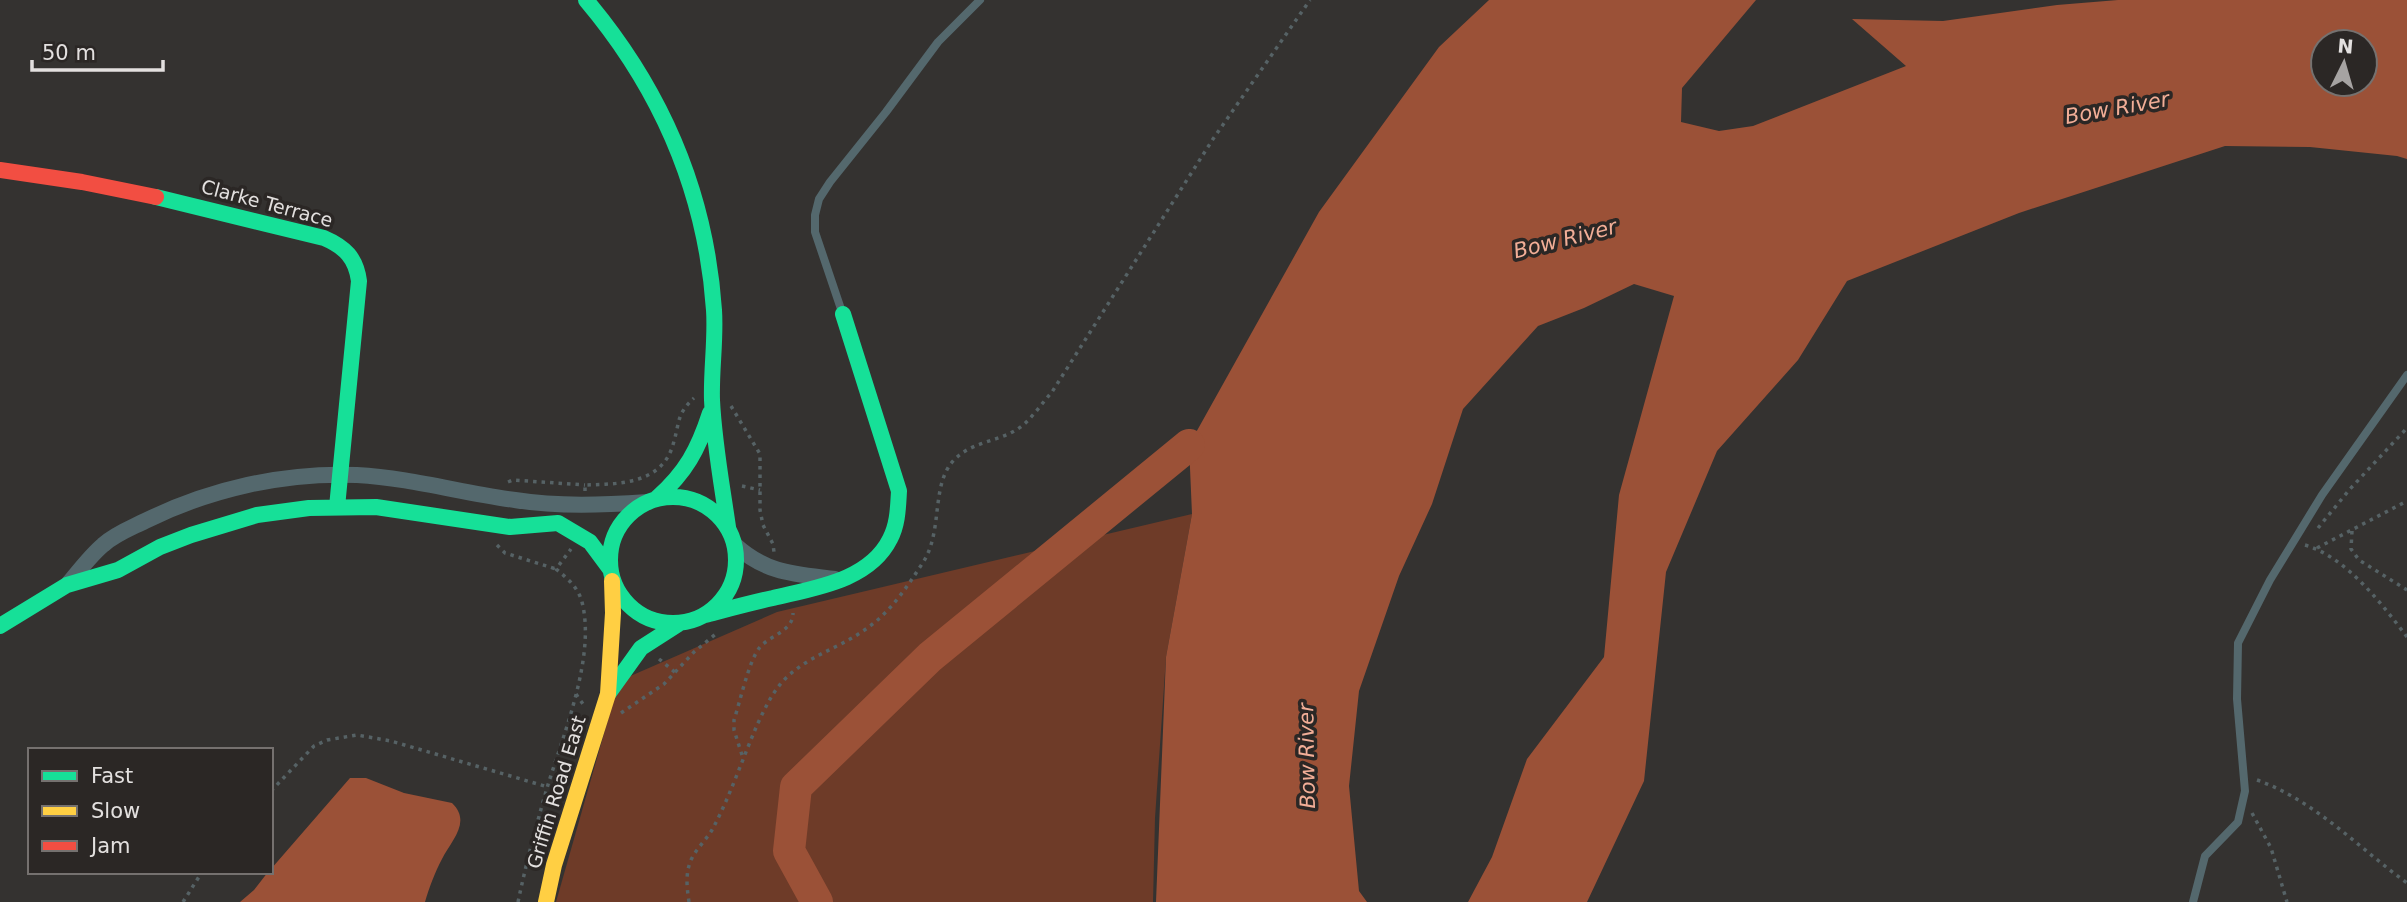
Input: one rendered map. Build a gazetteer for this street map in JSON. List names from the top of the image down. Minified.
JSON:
{"streets":{"street":["Clarke Terrace","Griffin Road East"]},"water":["Bow River"],"legend":["Fast","Slow","Jam"],"scale_bar":"50 m","north":"top"}
